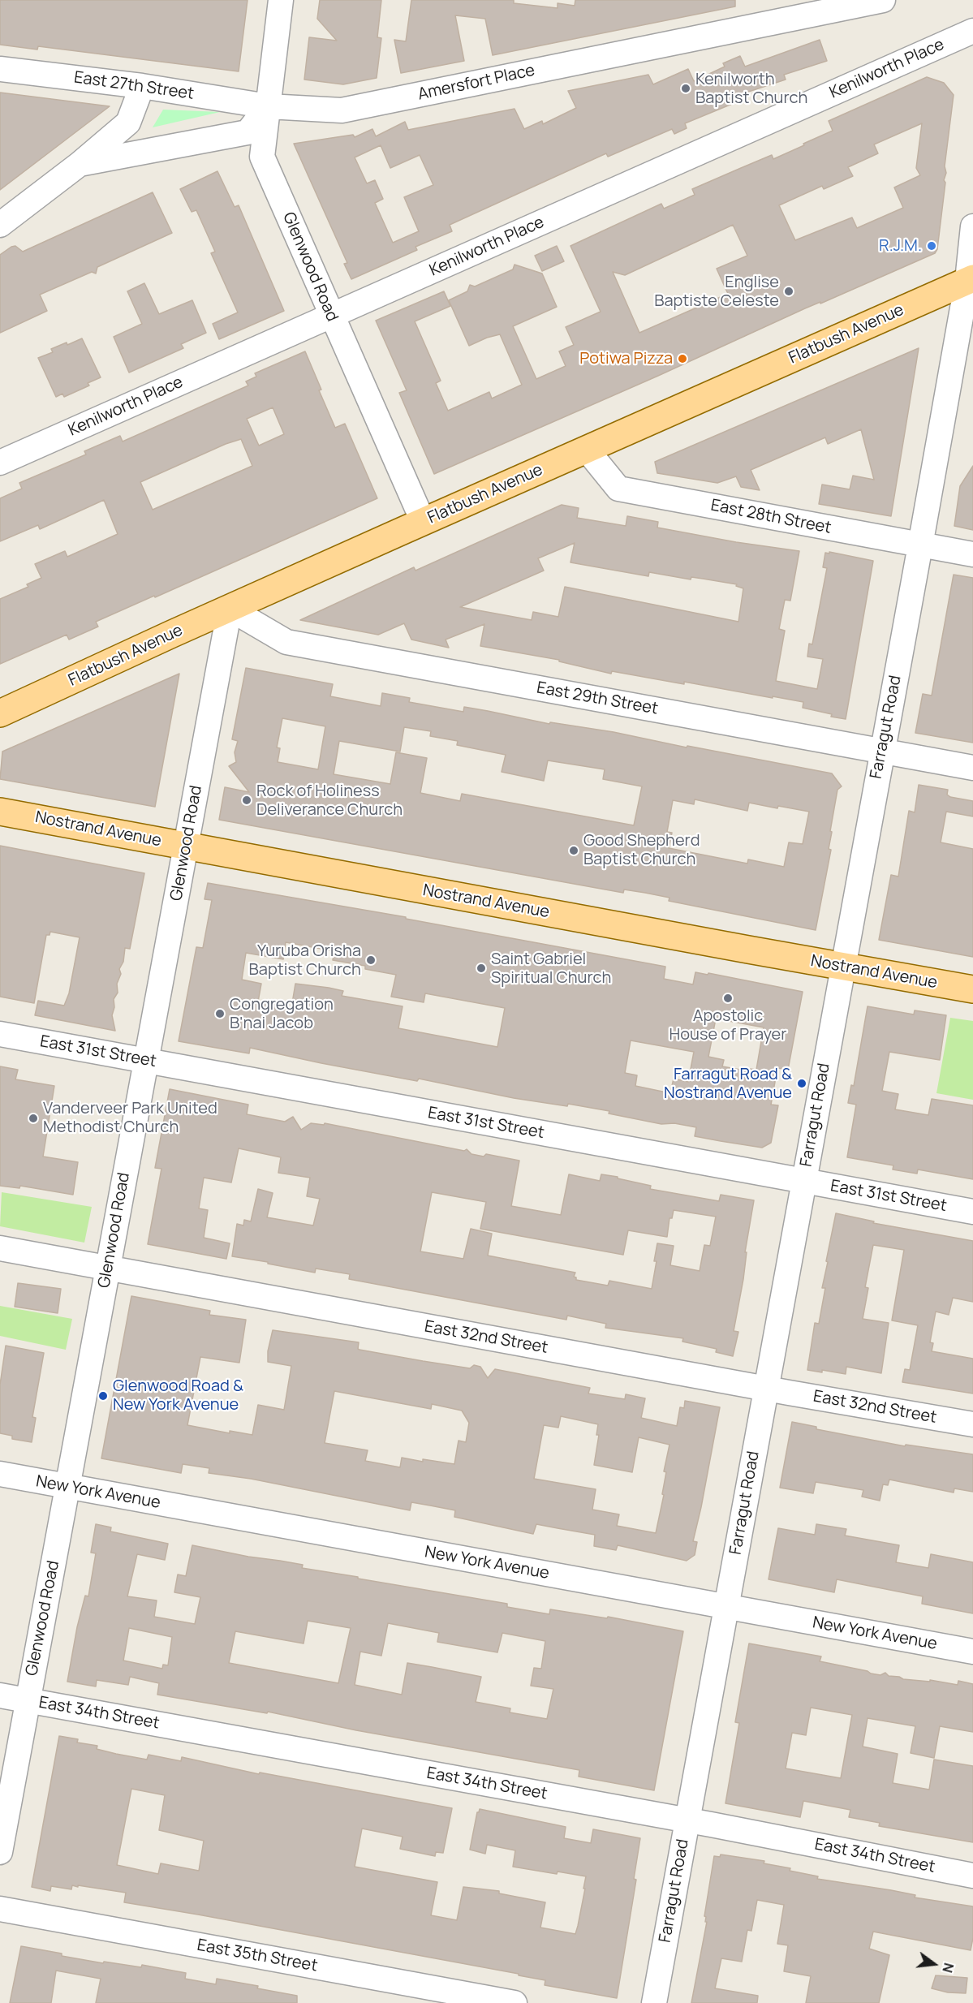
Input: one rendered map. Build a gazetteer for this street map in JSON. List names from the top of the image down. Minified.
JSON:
{"streets":{"main road":["Flatbush Avenue","Nostrand Avenue"],"street":["Kenilworth Place","Amersfort Place","East 27th Street","Glenwood Road","East 28th Street","East 29th Street","Farragut Road","East 31st Street","East 32nd Street","New York Avenue","East 34th Street","East 35th Street"]},"crossings":[["Kenilworth Place","Glenwood Road"],["Amersfort Place","East 27th Street"],["Amersfort Place","Glenwood Road"],["East 27th Street","Glenwood Road"],["Glenwood Road","Flatbush Avenue"],["Glenwood Road","East 29th Street"],["Glenwood Road","Nostrand Avenue"],["Glenwood Road","East 31st Street"],["Glenwood Road","East 32nd Street"],["Glenwood Road","New York Avenue"],["Glenwood Road","East 34th Street"],["Flatbush Avenue","East 28th Street"],["Flatbush Avenue","East 29th Street"],["Flatbush Avenue","Farragut Road"],["East 28th Street","Farragut Road"],["East 29th Street","Farragut Road"],["Farragut Road","Nostrand Avenue"],["Farragut Road","East 31st Street"],["Farragut Road","East 32nd Street"],["Farragut Road","New York Avenue"],["Farragut Road","East 34th Street"]],"places":["Kenilworth Baptist Church","R.J.M.","Englise Baptiste Celeste","Potiwa Pizza","Rock of Holiness Deliverance Church","Good Shepherd Baptist Church","Yuruba Orisha Baptist Church","Saint Gabriel Spiritual Church","Apostolic House of Prayer","Congregation B'nai Jacob","Farragut Road & Nostrand Avenue","Vanderveer Park United Methodist Church","Glenwood Road & New York Avenue"],"north":"right"}
